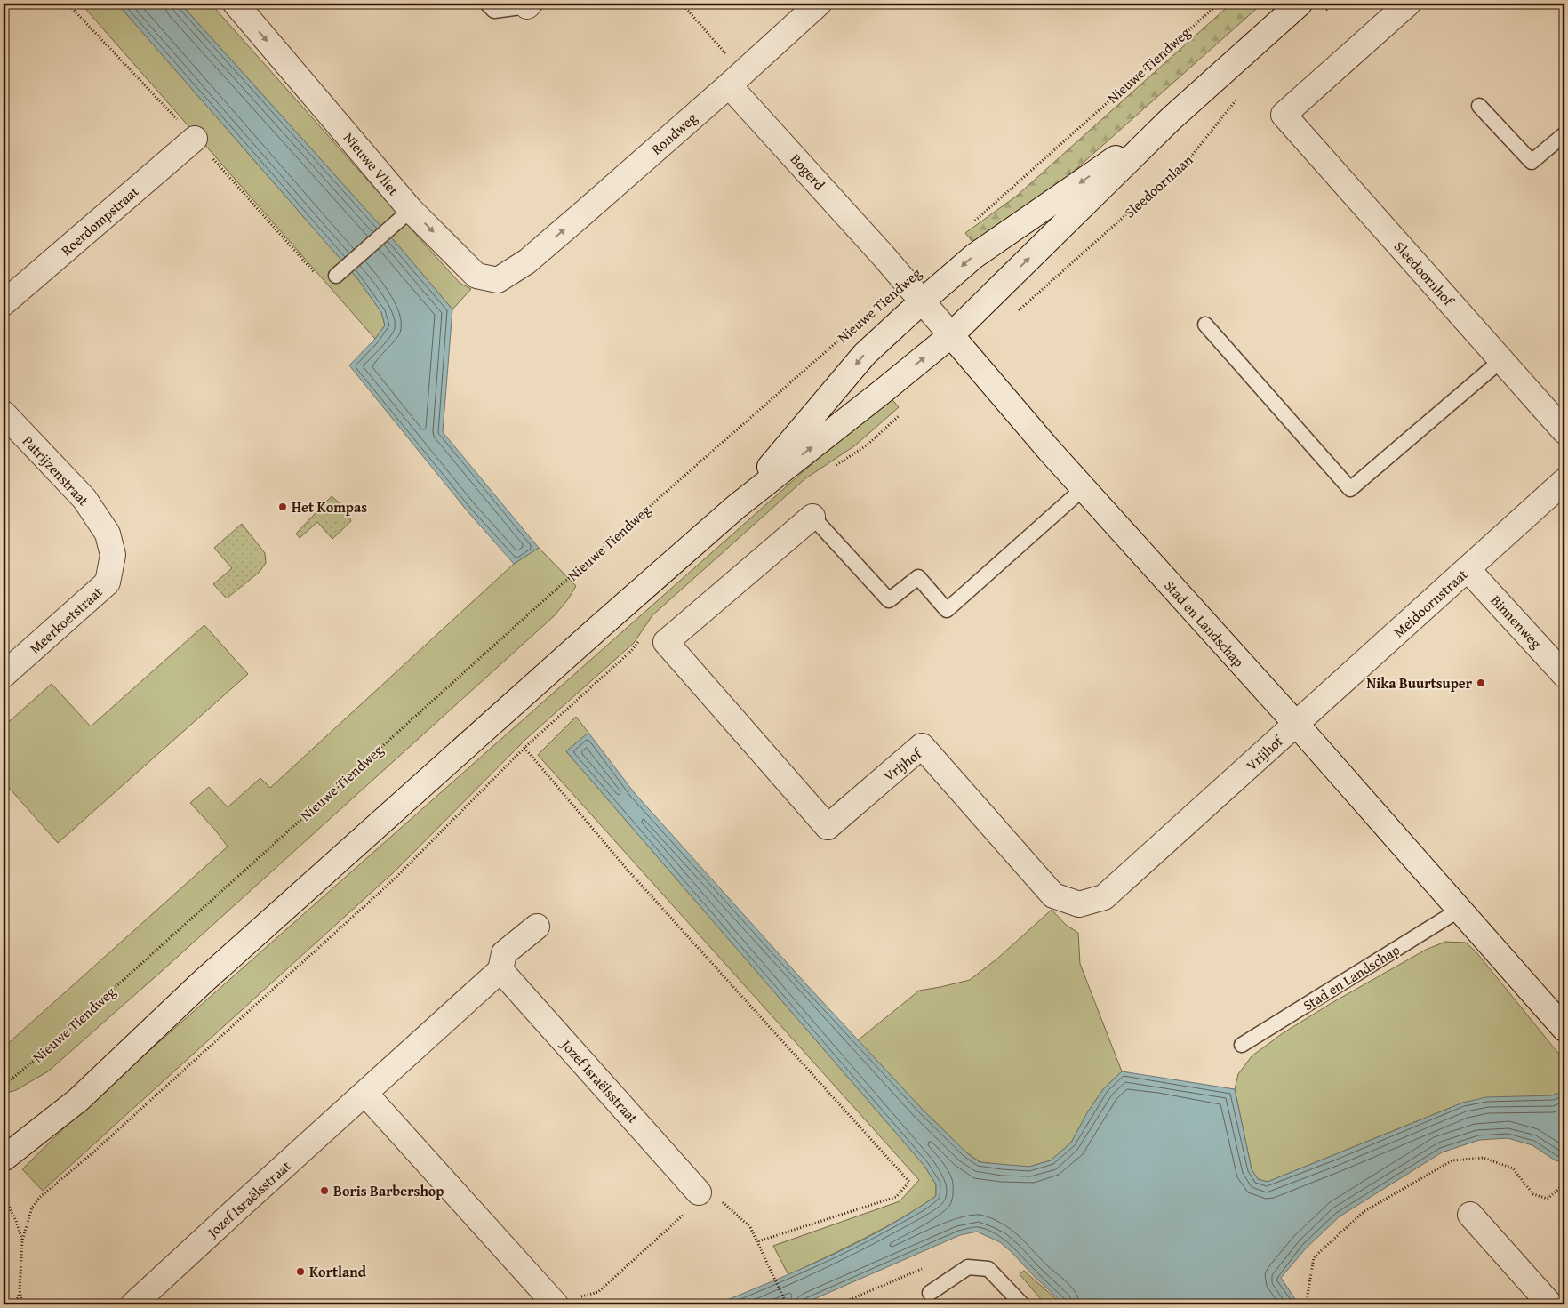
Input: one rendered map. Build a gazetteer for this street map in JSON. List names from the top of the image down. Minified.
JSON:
{"streets":{"street":["Nieuwe Tiendweg","Rondweg","Nieuwe Vliet","Bogerd","Roerdompstraat","Sleedoornhof","Patrijzenstraat","Meidoornstraat","Meerkoetstraat","Binnenweg","Stad en Landschap","Vrijhof","Jozef Israëlsstraat"],"path":["Sleedoornlaan"]},"crossings":[["Nieuwe Tiendweg","Bogerd"],["Nieuwe Tiendweg","Stad en Landschap"],["Rondweg","Nieuwe Vliet"],["Rondweg","Bogerd"],["Bogerd","Stad en Landschap"],["Patrijzenstraat","Meerkoetstraat"],["Meidoornstraat","Binnenweg"],["Meidoornstraat","Stad en Landschap"],["Meidoornstraat","Vrijhof"],["Stad en Landschap","Vrijhof"]],"one_way":["Rondweg","Nieuwe Vliet"],"places":["Het Kompas","Nika Buurtsuper","Boris Barbershop","Kortland"]}
